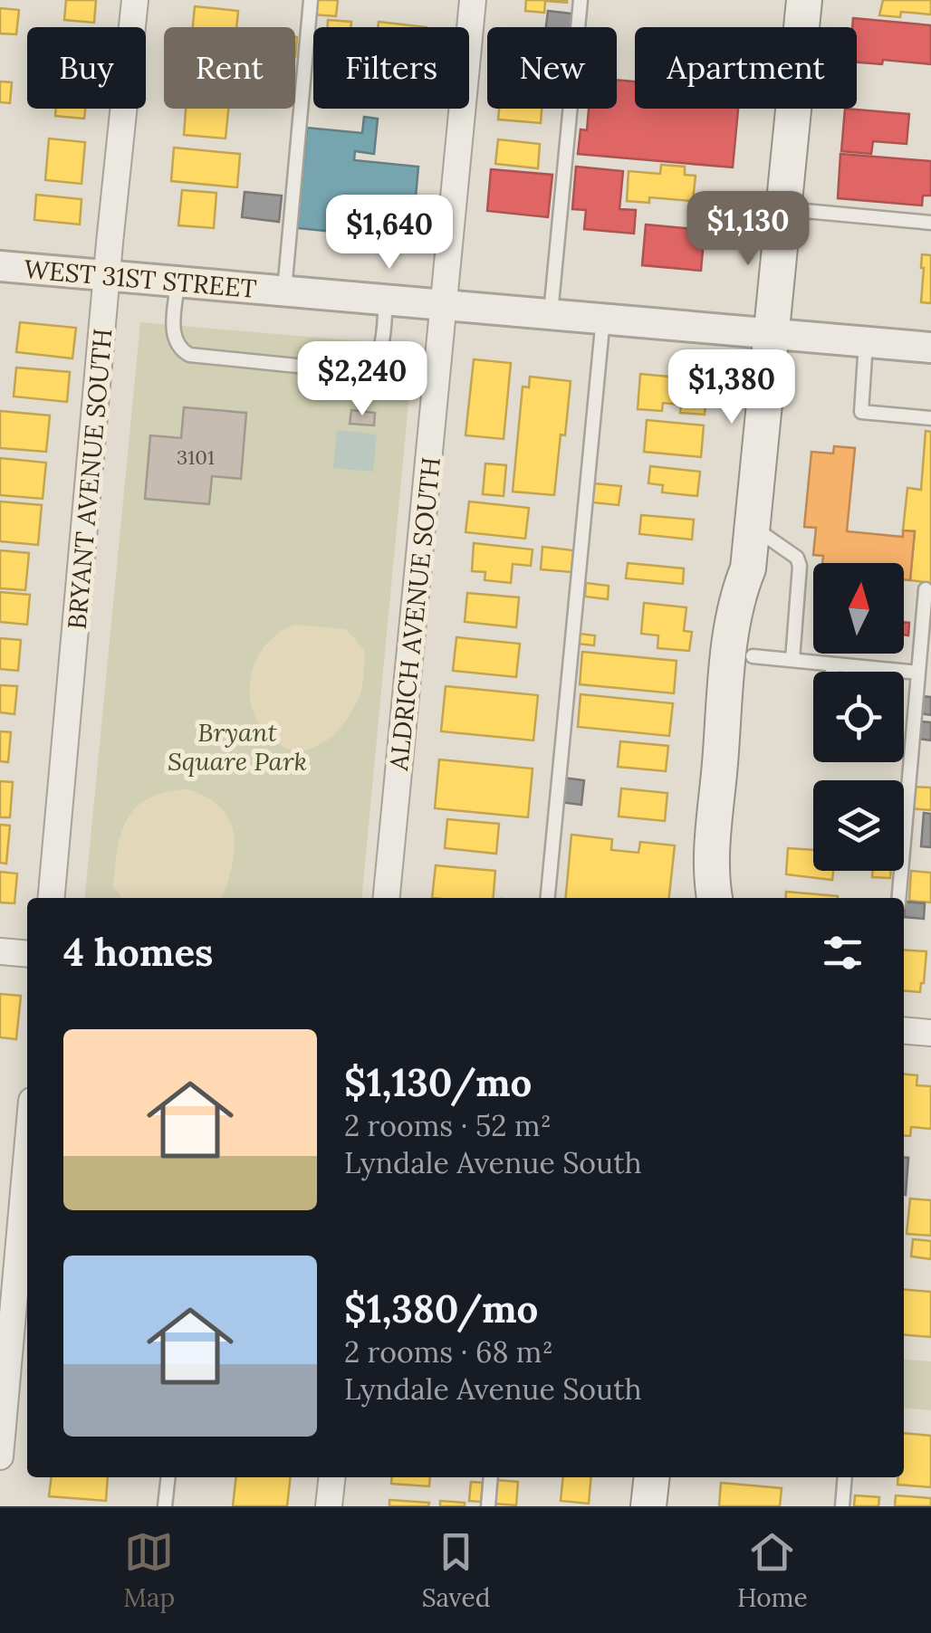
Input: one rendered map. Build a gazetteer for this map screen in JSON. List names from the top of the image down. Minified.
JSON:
{"streets":{"street":["WEST 31ST STREET","BRYANT AVENUE SOUTH","ALDRICH AVENUE SOUTH"]},"crossings":[["WEST 31ST STREET","BRYANT AVENUE SOUTH"],["WEST 31ST STREET","ALDRICH AVENUE SOUTH"]],"parks":["Bryant Square Park"],"house_numbers":["3101"],"north":"top","page":{"chip":["Buy","Rent","Filters","New","Apartment"],"price":["$1,130","$1,640","$2,240","$1,380"],"heading":"4 homes","list":[{"name":"$1,130/mo","note":"2 rooms · 52 m² · Lyndale Avenue South"},{"name":"$1,380/mo","note":"2 rooms · 68 m² · Lyndale Avenue South"}],"tabs":["Map","Saved","Home"]}}
